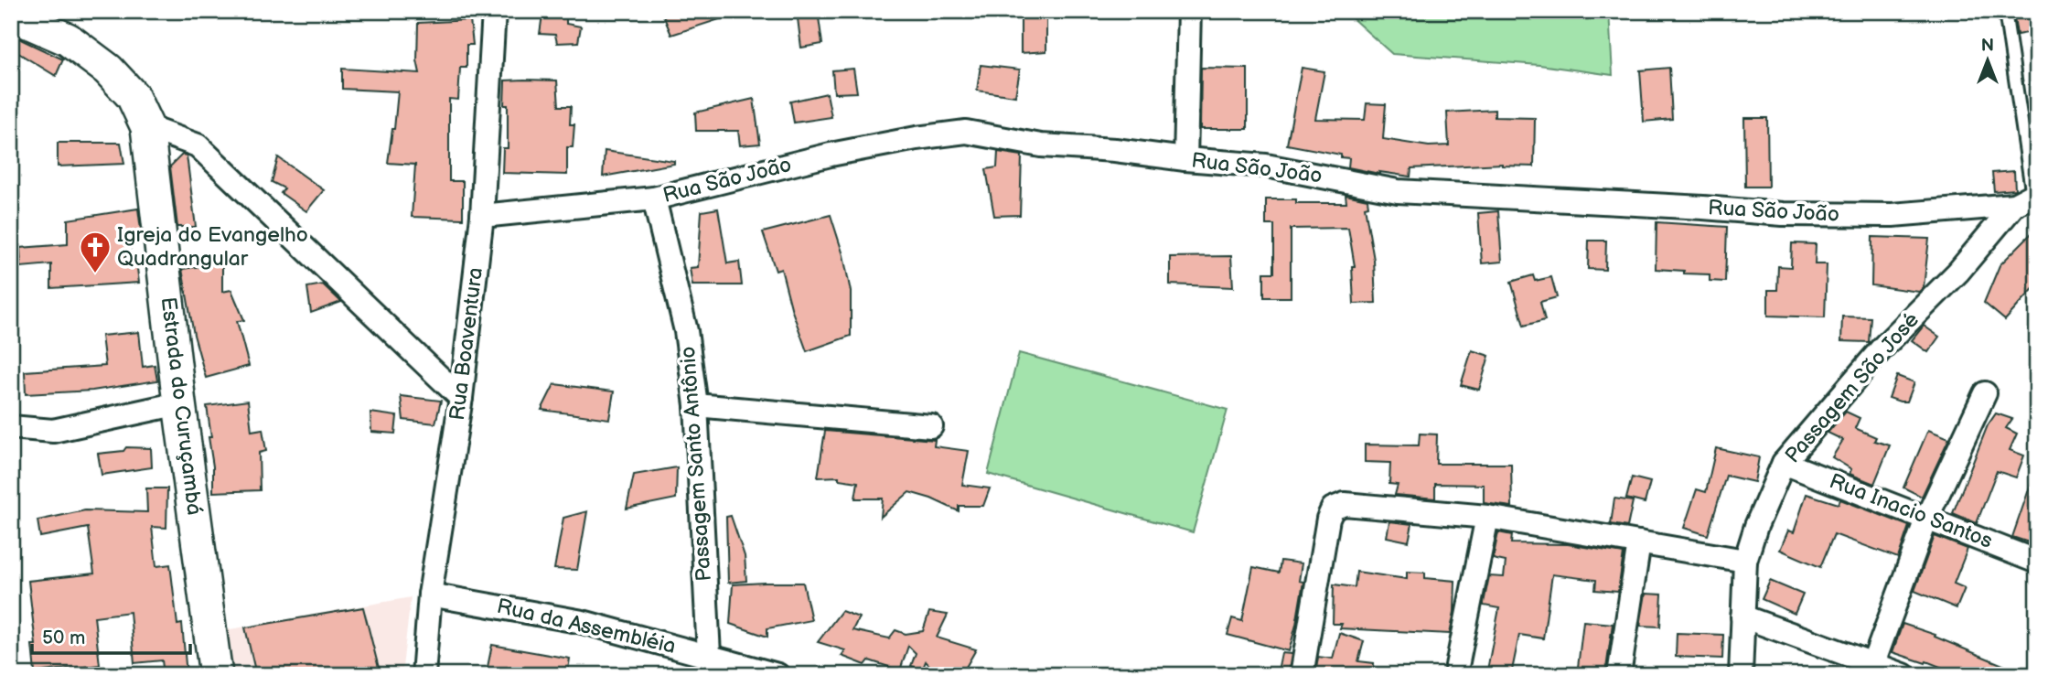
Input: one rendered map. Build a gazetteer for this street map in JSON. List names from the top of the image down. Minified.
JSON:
{"streets":{"street":["Rua São João","Rua Boaventura","Passagem São José","Estrada do Curuçambá","Passagem Santo Antônio","Rua Inacio Santos","Rua da Assembléia"]},"crossings":[["Rua São João","Rua Boaventura"],["Rua São João","Passagem São José"],["Rua São João","Passagem Santo Antônio"],["Rua Boaventura","Rua da Assembléia"],["Passagem São José","Rua Inacio Santos"],["Passagem Santo Antônio","Rua da Assembléia"]],"places":{"church":["Igreja do Evangelho Quadrangular"]},"scale_bar":"50 m","north":"top"}
